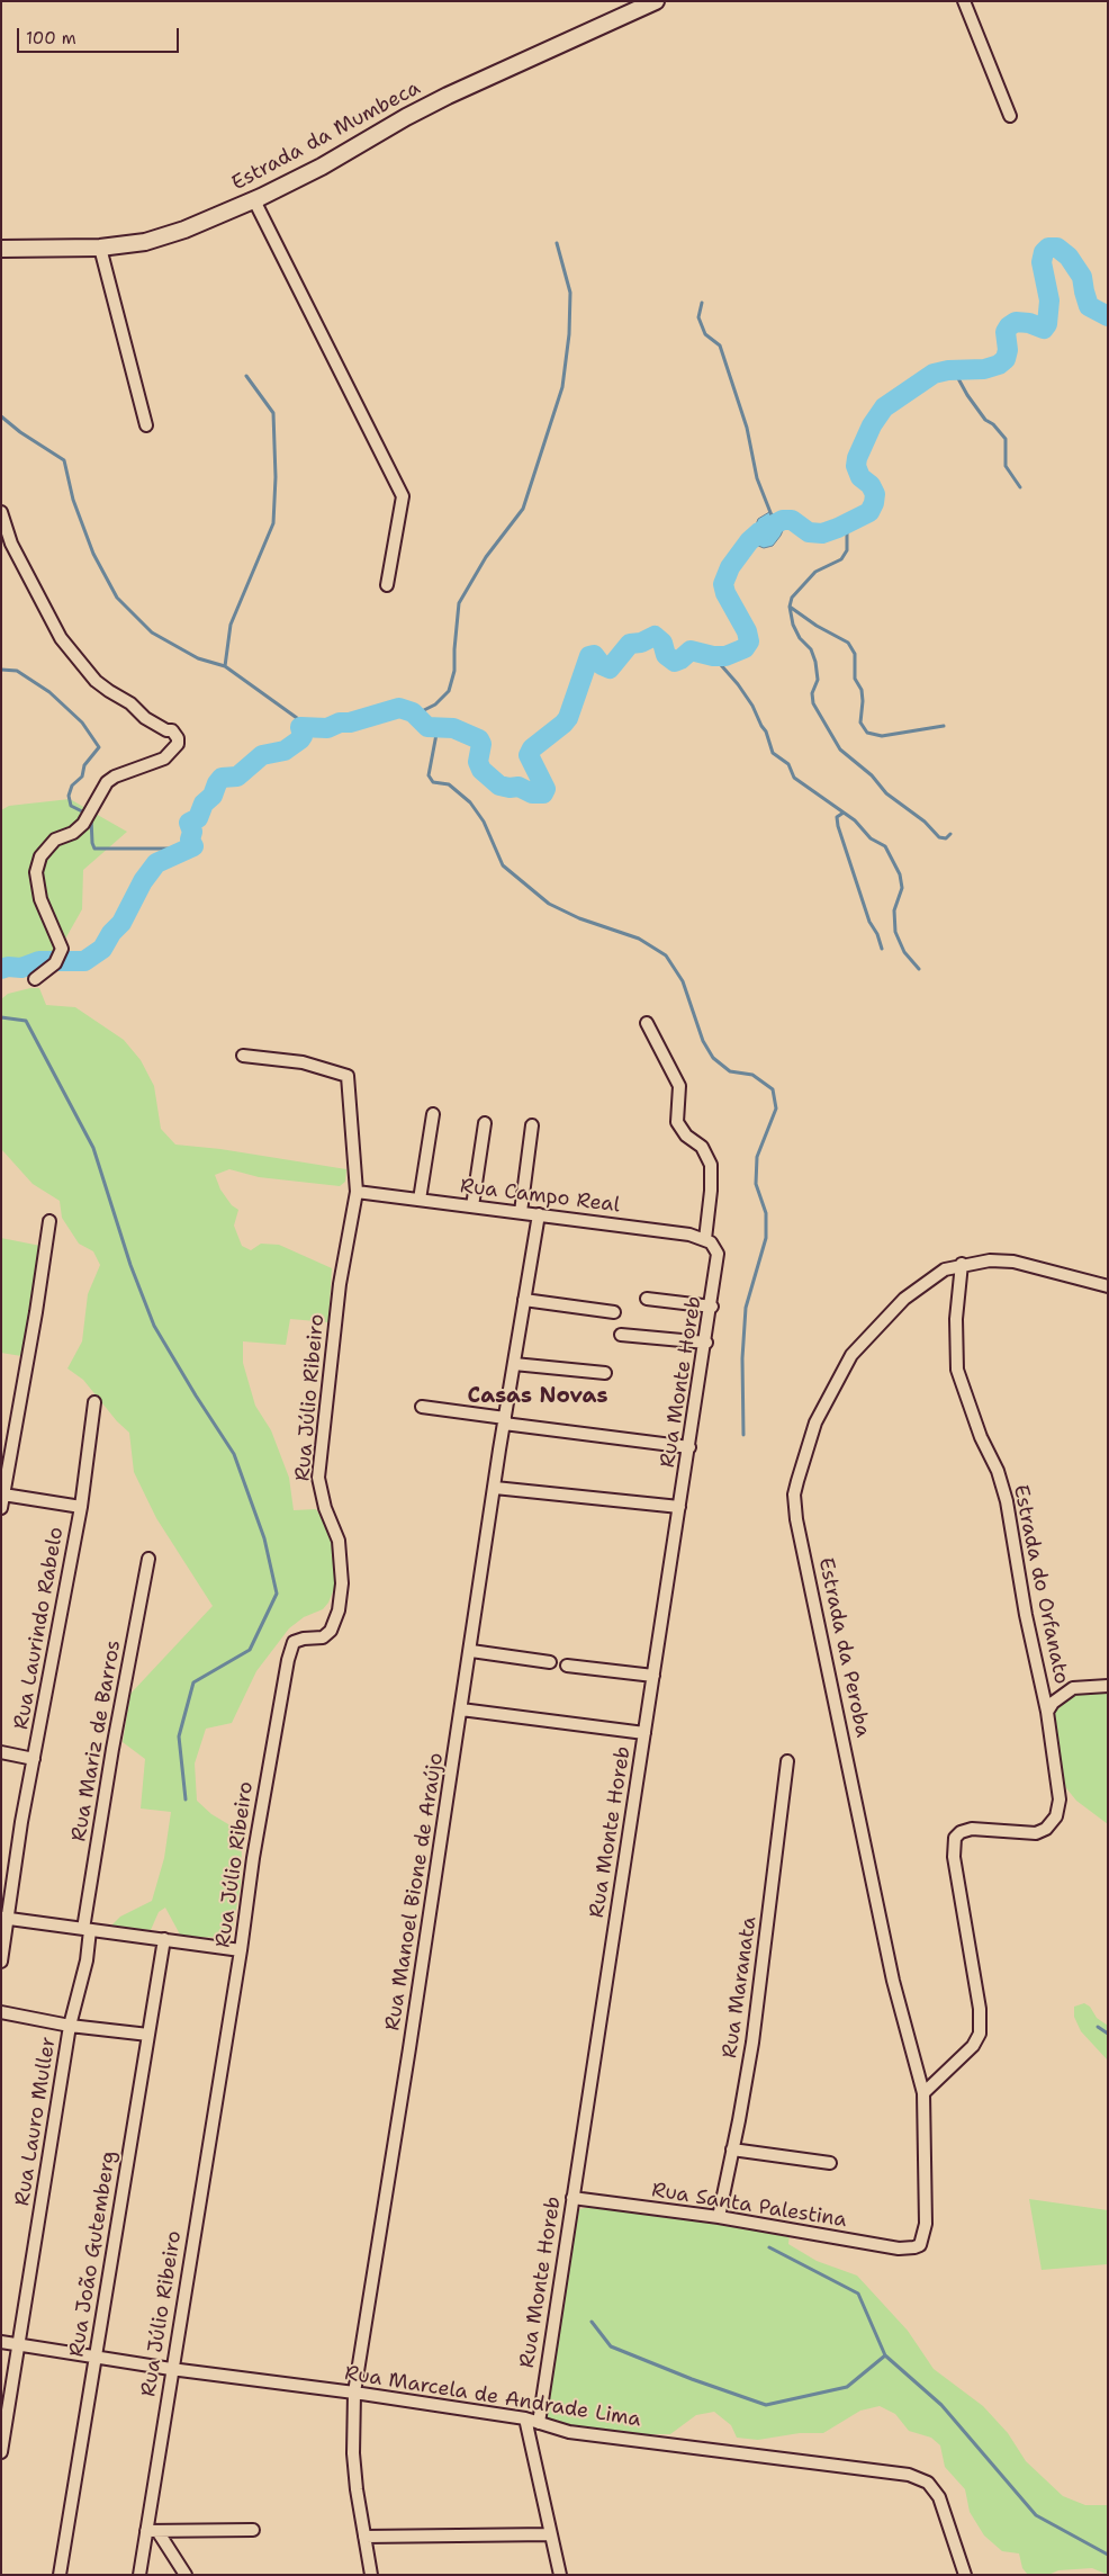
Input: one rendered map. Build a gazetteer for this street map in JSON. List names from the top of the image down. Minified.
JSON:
{"streets":{"main road":["Estrada da Mumbeca"],"street":["Rua Campo Real","Rua Monte Horeb","Rua Júlio Ribeiro","Estrada do Orfanato","Rua Laurindo Rabelo","Estrada da Peroba","Rua Mariz de Barros","Rua Manoel Bione de Araújo","Rua Maranata","Rua Lauro Muller","Rua Santa Palestina","Rua João Gutemberg","Rua Marcela de Andrade Lima"]},"crossings":[["Rua Campo Real","Rua Monte Horeb"],["Rua Campo Real","Rua Júlio Ribeiro"],["Rua Campo Real","Rua Manoel Bione de Araújo"],["Rua Monte Horeb","Rua Santa Palestina"],["Rua Monte Horeb","Rua Marcela de Andrade Lima"],["Rua Júlio Ribeiro","Rua Marcela de Andrade Lima"],["Estrada do Orfanato","Estrada da Peroba"],["Estrada da Peroba","Rua Santa Palestina"],["Rua Mariz de Barros","Rua Lauro Muller"],["Rua Manoel Bione de Araújo","Rua Marcela de Andrade Lima"],["Rua Maranata","Rua Santa Palestina"],["Rua Lauro Muller","Rua Marcela de Andrade Lima"],["Rua João Gutemberg","Rua Marcela de Andrade Lima"]],"districts":["Casas Novas"],"scale_bar":"100 m"}
